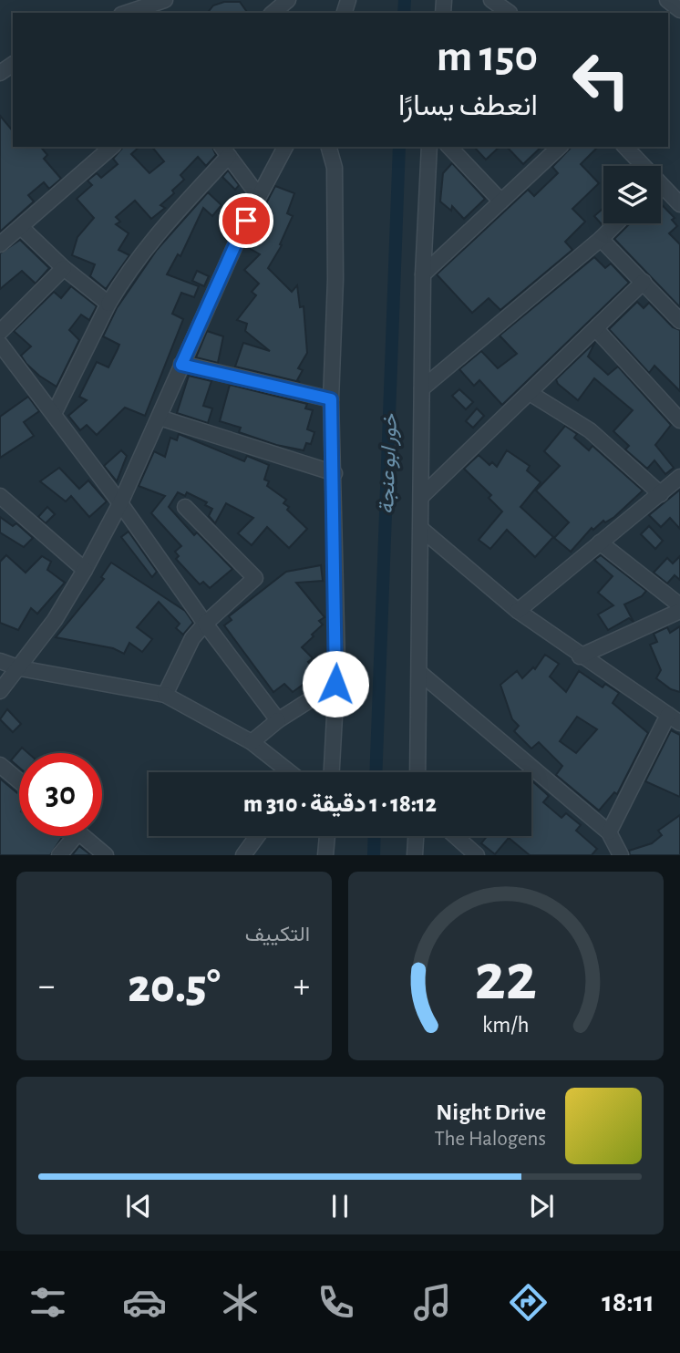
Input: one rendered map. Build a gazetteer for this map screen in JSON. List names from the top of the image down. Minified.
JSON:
{"water":["خور ابو عنجة"],"page":{"turn":["150 m","انعطف يسارًا"],"limit":"30","trip":"18:12 · 1 دقيقة · 310 m","tile":"التكييف","heat":["−","20.5°","+"],"song":["Night Drive","The Halogens"],"tabs":"18:11","gauge":["22","km/h"]}}
